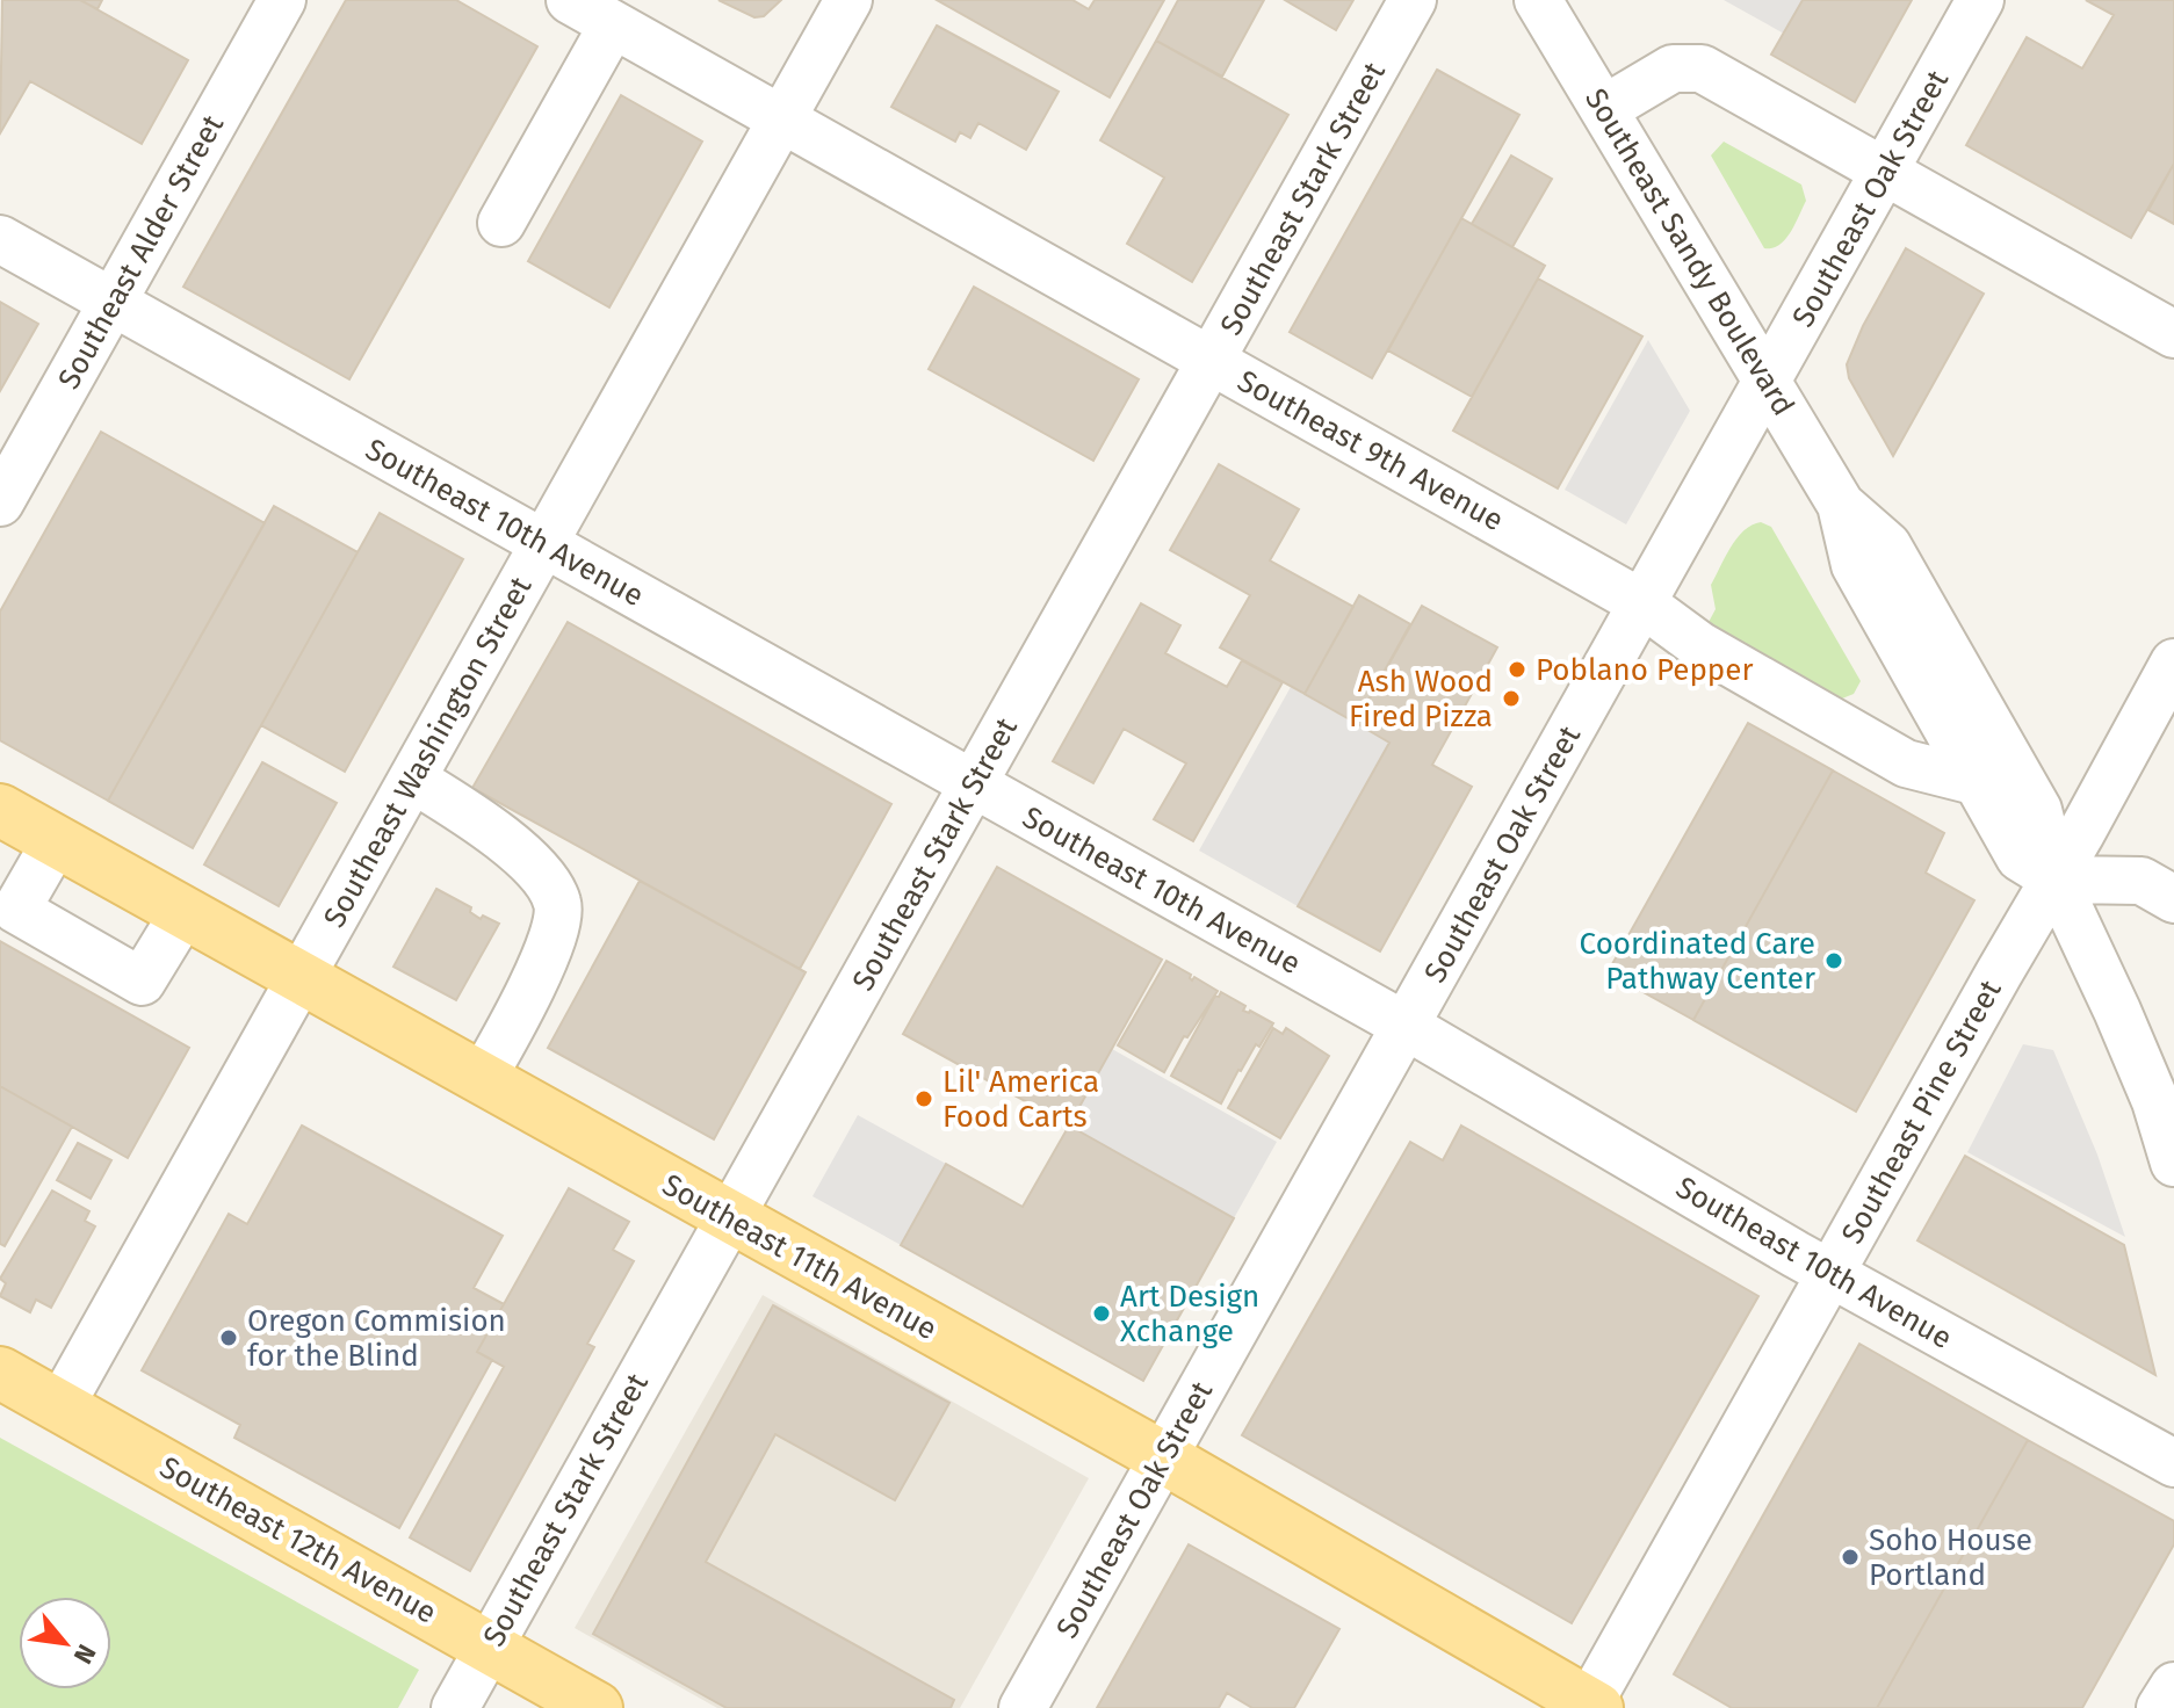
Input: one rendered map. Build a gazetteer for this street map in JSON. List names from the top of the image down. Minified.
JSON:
{"streets":{"main road":["Southeast 11th Avenue","Southeast 12th Avenue"],"street":["Southeast Stark Street","Southeast Oak Street","Southeast Alder Street","Southeast Sandy Boulevard","Southeast 9th Avenue","Southeast 10th Avenue","Southeast Washington Street","Southeast Pine Street"]},"crossings":[["Southeast Stark Street","Southeast 9th Avenue"],["Southeast Stark Street","Southeast 10th Avenue"],["Southeast Stark Street","Southeast 11th Avenue"],["Southeast Stark Street","Southeast 12th Avenue"],["Southeast Oak Street","Southeast Sandy Boulevard"],["Southeast Oak Street","Southeast 9th Avenue"],["Southeast Oak Street","Southeast 10th Avenue"],["Southeast Oak Street","Southeast 11th Avenue"],["Southeast Alder Street","Southeast 10th Avenue"],["Southeast Sandy Boulevard","Southeast 9th Avenue"],["Southeast Sandy Boulevard","Southeast Pine Street"],["Southeast 9th Avenue","Southeast Washington Street"],["Southeast 10th Avenue","Southeast Washington Street"],["Southeast 10th Avenue","Southeast Pine Street"],["Southeast Washington Street","Southeast 11th Avenue"],["Southeast Washington Street","Southeast 12th Avenue"],["Southeast Pine Street","Southeast 11th Avenue"]],"places":["Poblano Pepper","Ash Wood Fired Pizza","Coordinated Care Pathway Center","Lil' America Food Carts","Art Design Xchange","Oregon Commision for the Blind","Soho House Portland"],"north":"bottom right"}
